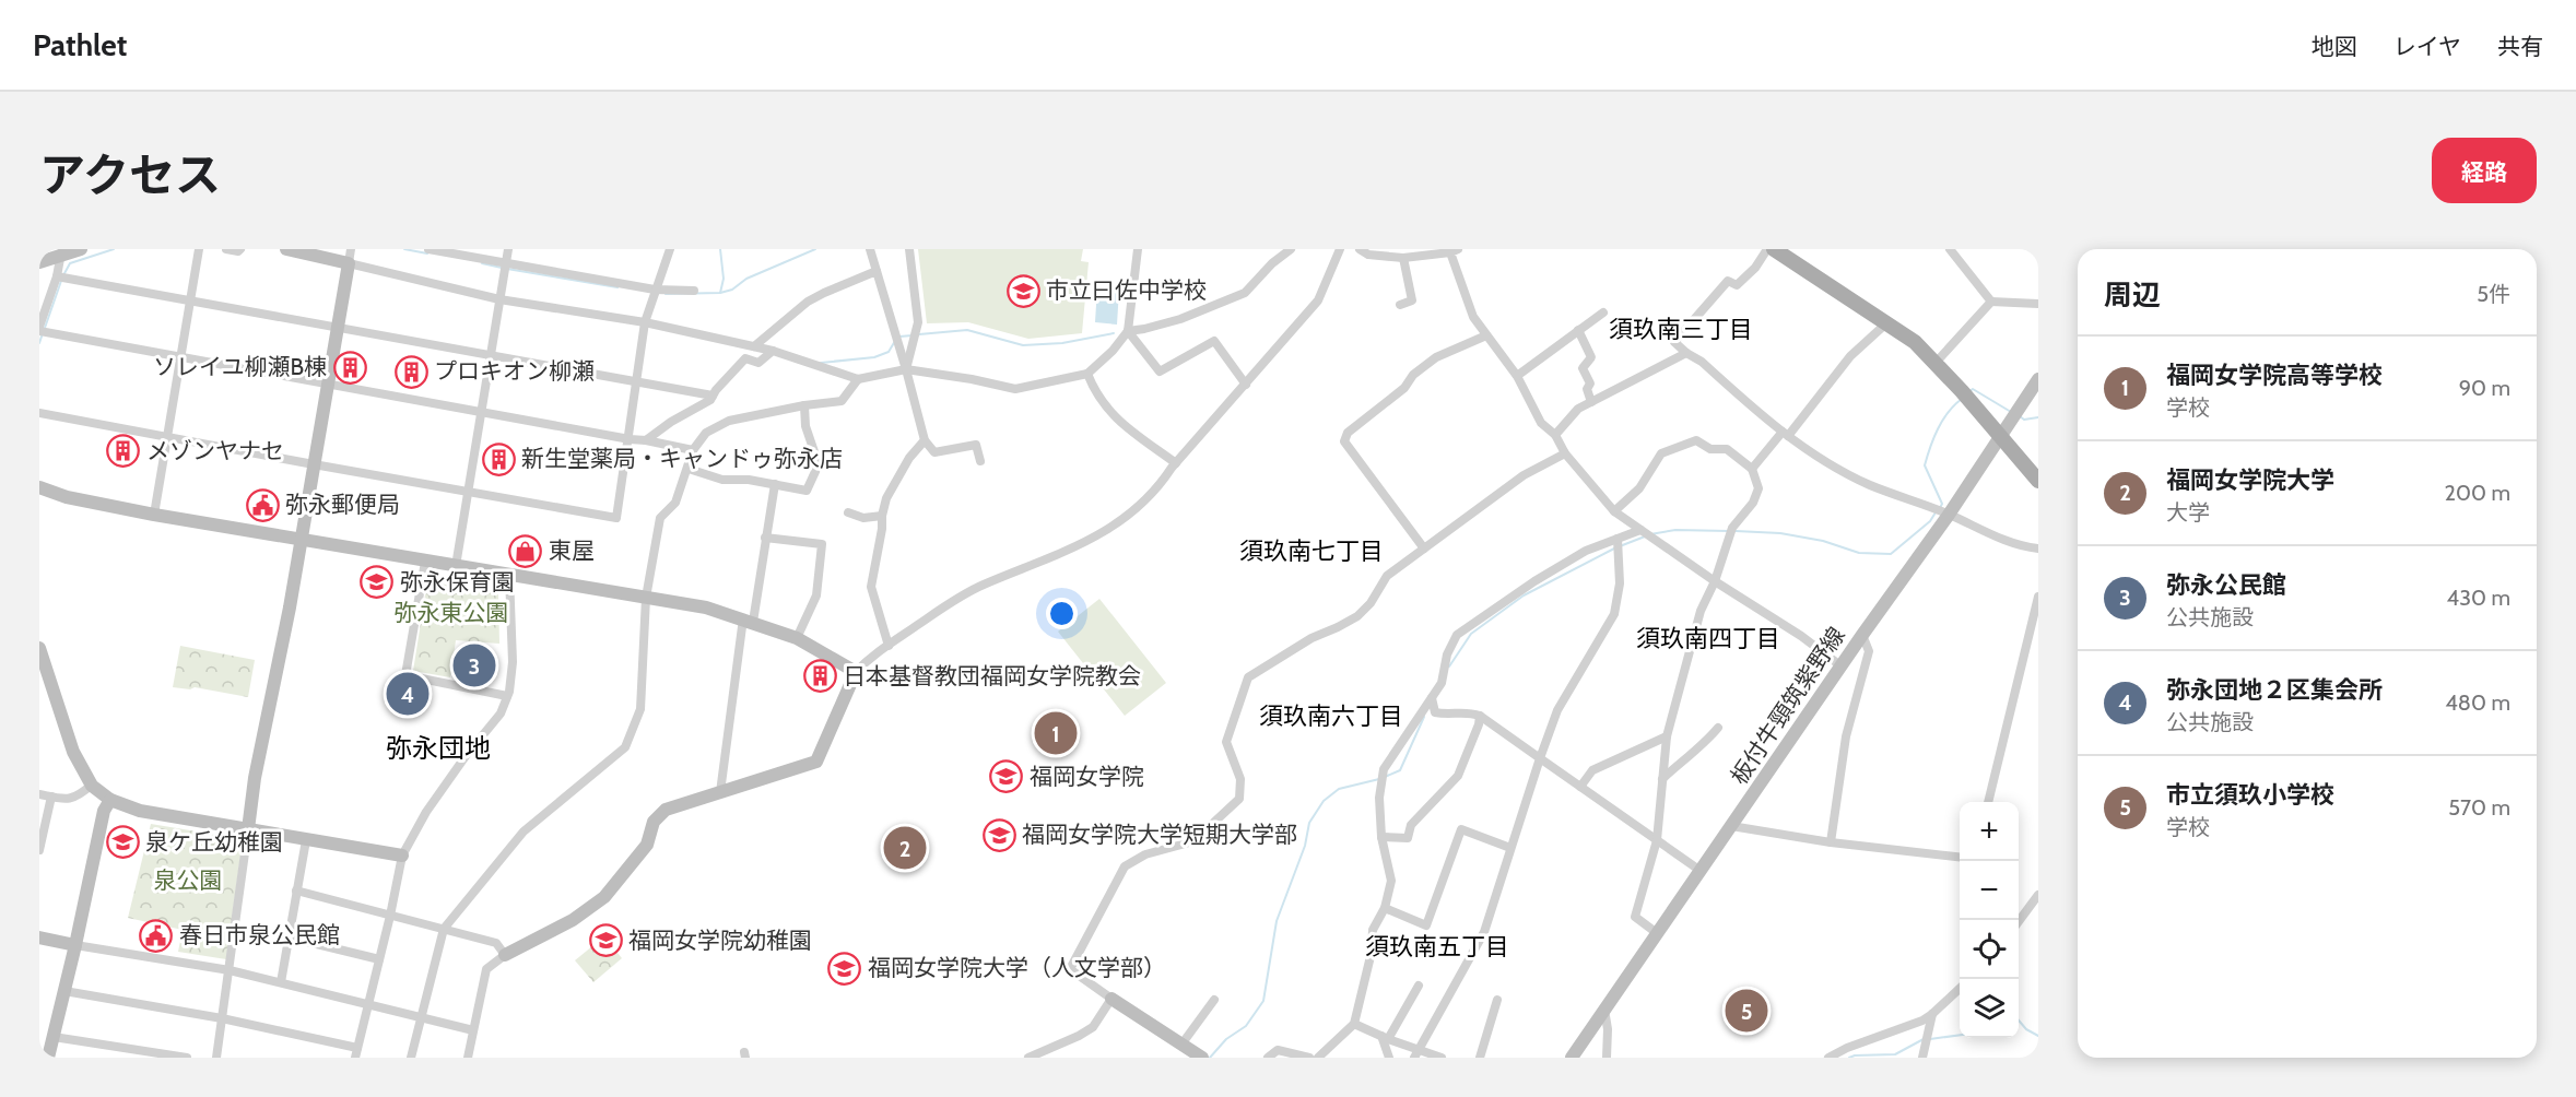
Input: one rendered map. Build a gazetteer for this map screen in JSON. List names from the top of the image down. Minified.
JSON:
{"streets":{"street":["板付牛頸筑紫野線"]},"districts":["須玖南三丁目","須玖南七丁目","須玖南四丁目","須玖南六丁目","弥永団地","須玖南五丁目"],"parks":["弥永東公園","泉公園"],"places":{"school or university":["市立曰佐中学校","弥永保育園","福岡女学院","福岡女学院大学短期大学部","泉ケ丘幼稚園","福岡女学院幼稚園","福岡女学院大学（人文学部）"],"building":["ソレイユ柳瀬B棟","プロキオン柳瀬","メゾンヤナセ","新生堂薬局・キャンドゥ弥永店","日本基督教団福岡女学院教会"],"public building":["弥永郵便局","春日市泉公民館"],"shop":["東屋"]},"page":{"header":"Pathlet","nav":["地図","レイヤ","共有"],"title":"アクセス","buttons":"経路","heading":["周辺","5件"],"list":[{"mark":"1","name":"福岡女学院高等学校","note":"学校","value":"90 m"},{"mark":"2","name":"福岡女学院大学","note":"大学","value":"200 m"},{"mark":"3","name":"弥永公民館","note":"公共施設","value":"430 m"},{"mark":"4","name":"弥永団地２区集会所","note":"公共施設","value":"480 m"},{"mark":"5","name":"市立須玖小学校","note":"学校","value":"570 m"}],"pins":["3","4","1","2","5"],"map_buttons":["+","−"]}}
